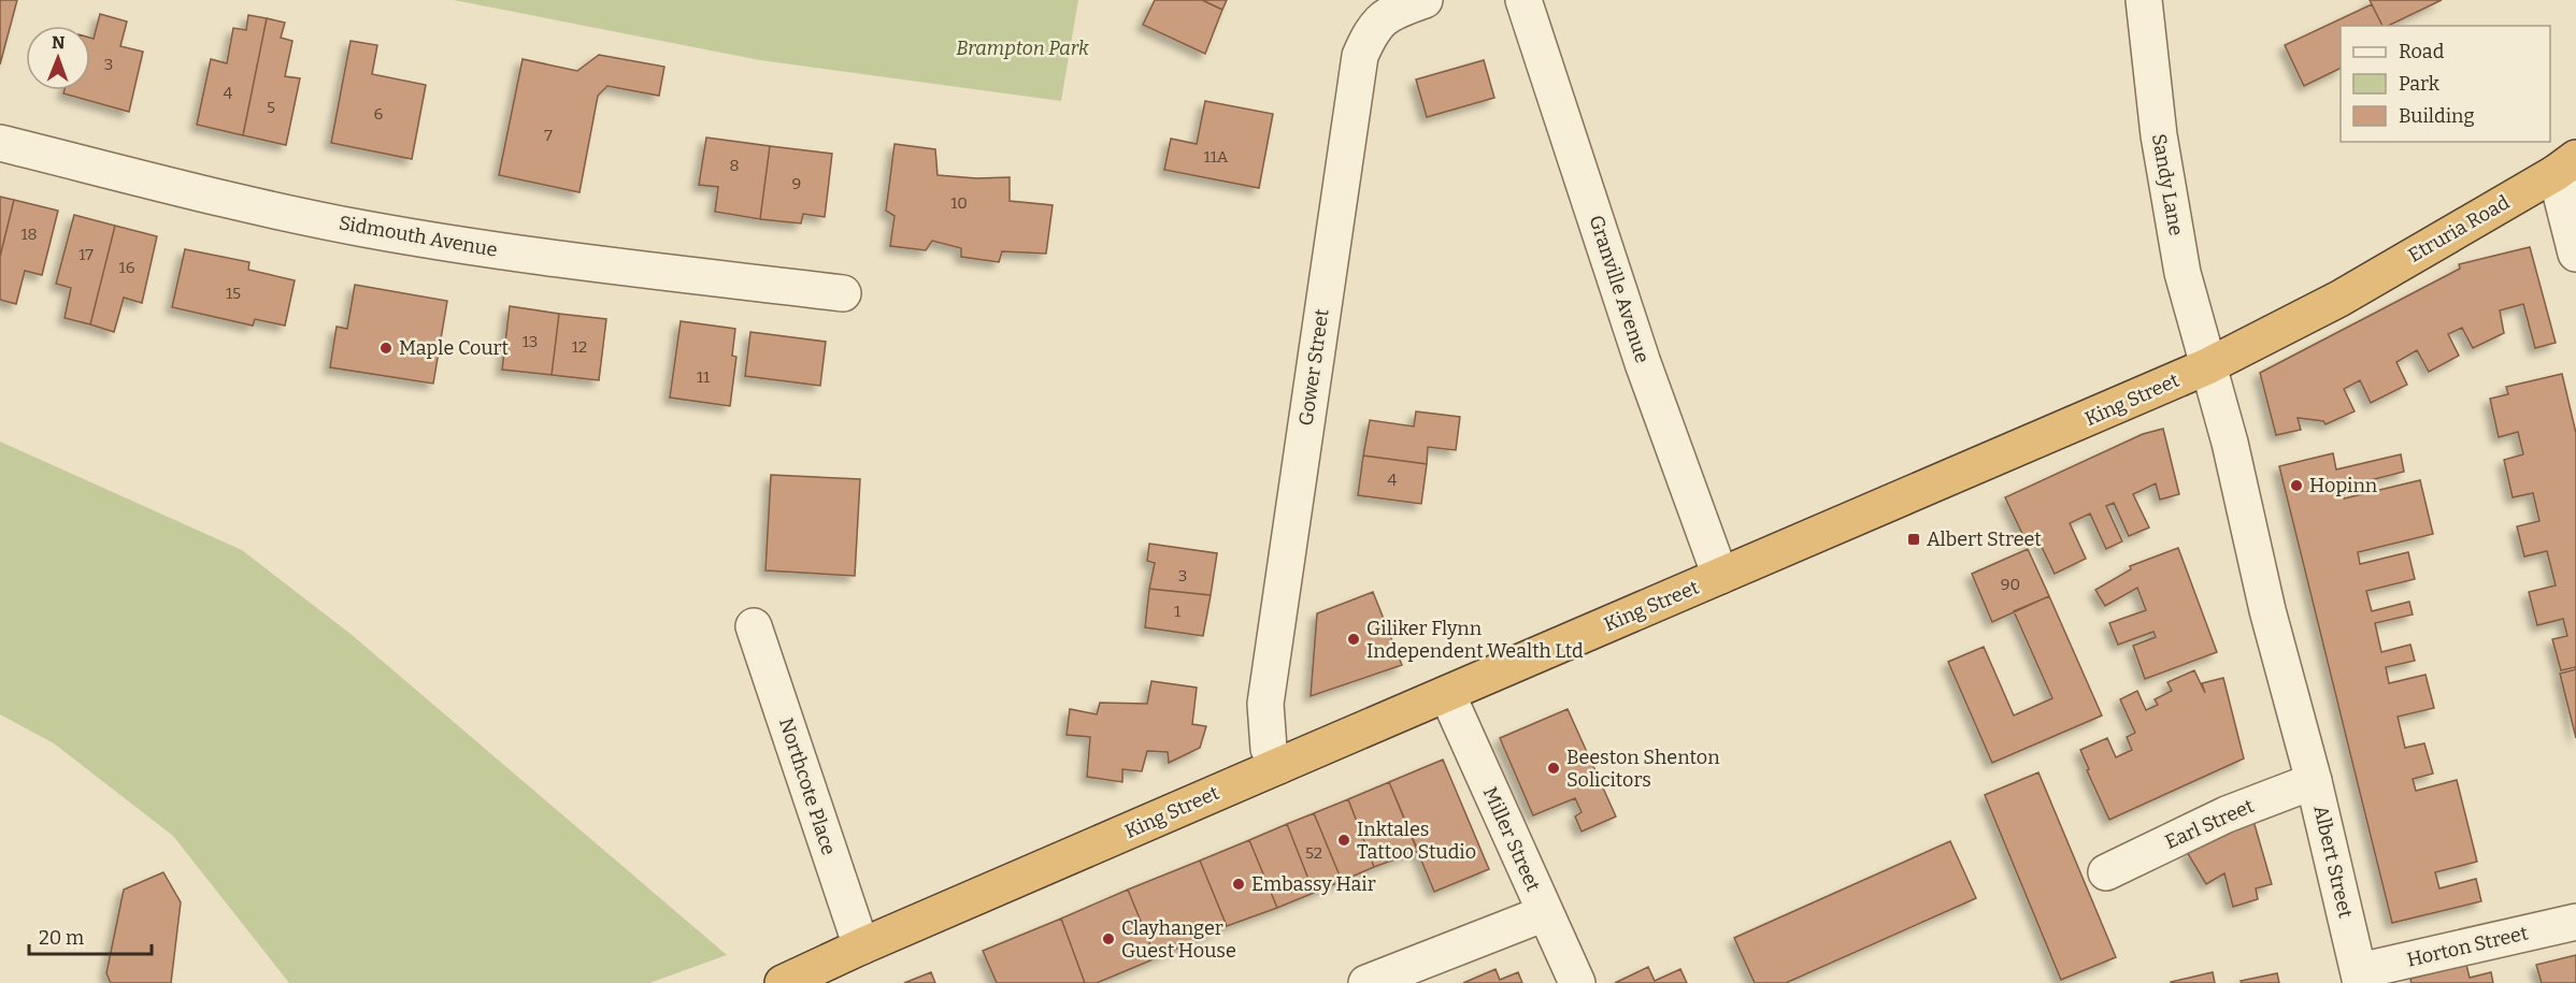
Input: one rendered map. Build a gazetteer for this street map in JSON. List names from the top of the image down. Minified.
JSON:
{"streets":{"highway":["Etruria Road","King Street"],"street":["Sandy Lane","Sidmouth Avenue","Granville Avenue","Gower Street","Northcote Place","Earl Street","Miller Street","Albert Street","Horton Street"]},"crossings":[["Sandy Lane","King Street"],["Sandy Lane","Albert Street"],["Etruria Road","King Street"],["Granville Avenue","King Street"],["Gower Street","King Street"],["King Street","Northcote Place"],["King Street","Miller Street"],["King Street","Albert Street"],["Earl Street","Albert Street"],["Albert Street","Horton Street"]],"parks":["Brampton Park"],"places":{"other":["Maple Court","Hopinn","Giliker Flynn Independent Wealth Ltd","Beeston Shenton Solicitors","Inktales Tattoo Studio","Embassy Hair","Clayhanger Guest House"],"transit":["Albert Street"]},"house_numbers":["3","4","5","6","7","11A","8","9","10","18","17","16","15","13","12","11","4","3","90","1","52"],"legend":["Road","Park","Building"],"scale_bar":"20 m","north":"top"}
